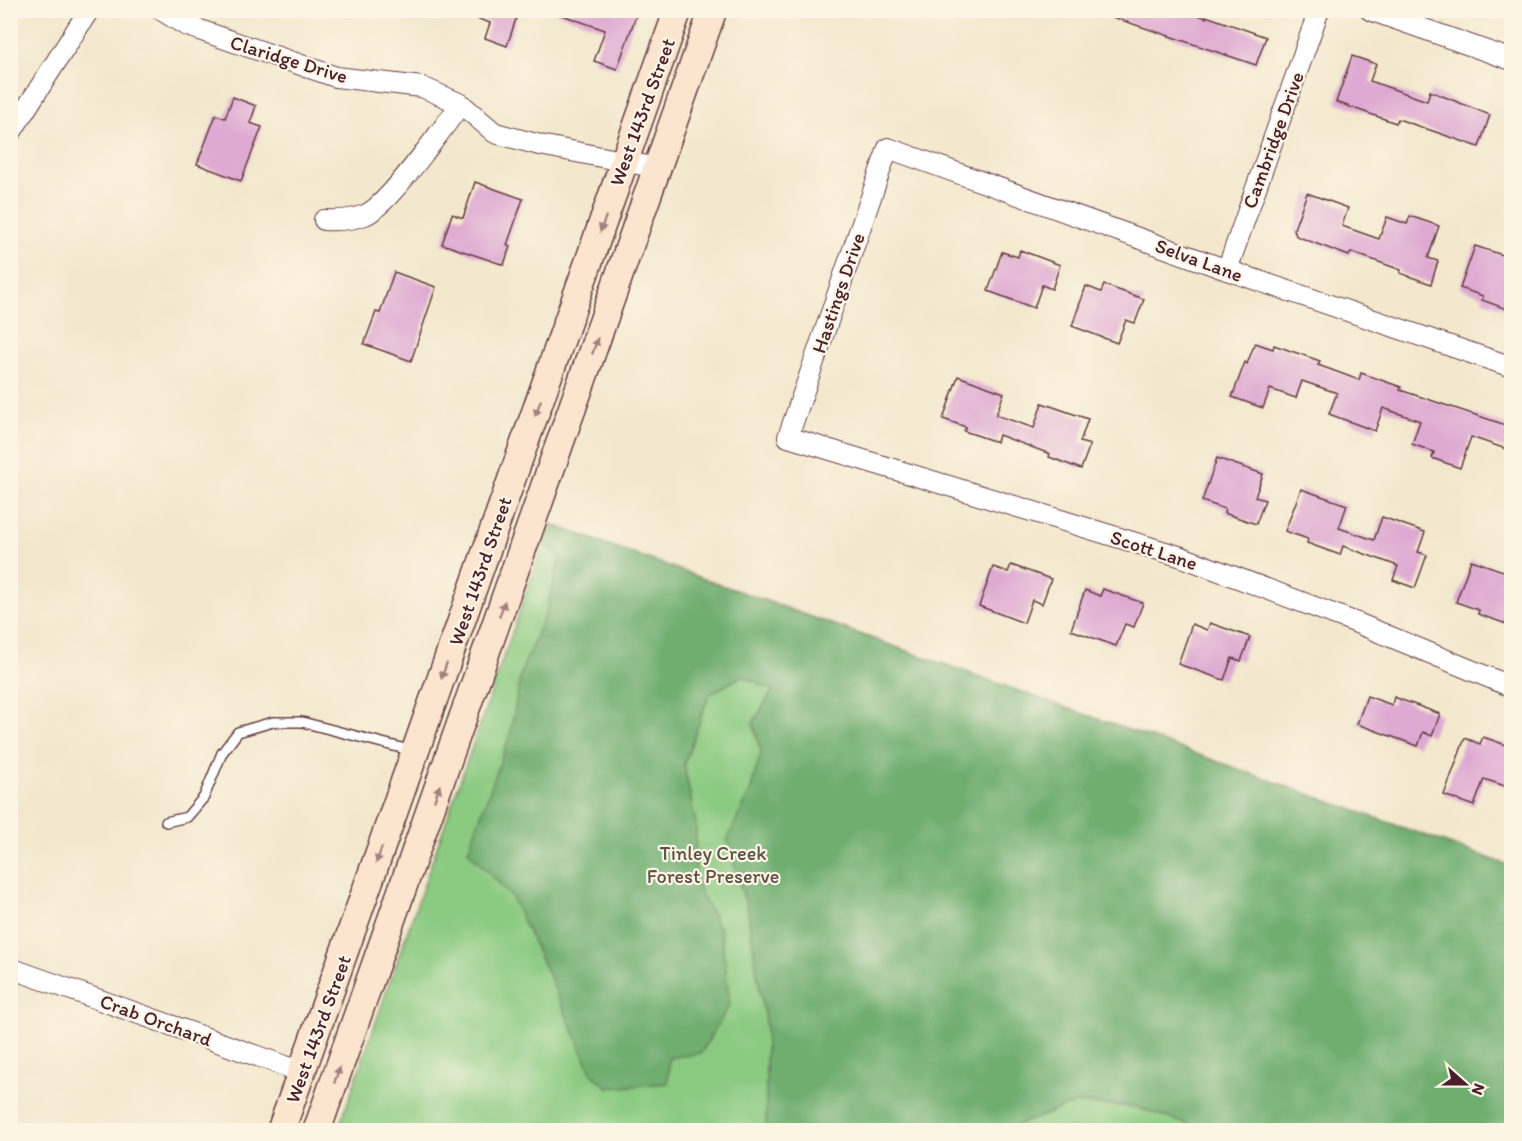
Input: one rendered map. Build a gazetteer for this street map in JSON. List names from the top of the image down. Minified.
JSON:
{"streets":{"main road":["West 143rd Street"],"street":["Claridge Drive","Cambridge Drive","Selva Lane","Hastings Drive","Scott Lane","Crab Orchard"]},"crossings":[["Claridge Drive","West 143rd Street"],["West 143rd Street","Crab Orchard"],["Cambridge Drive","Selva Lane"],["Selva Lane","Hastings Drive"],["Hastings Drive","Scott Lane"]],"parks":["Tinley Creek Forest Preserve"],"north":"right"}
